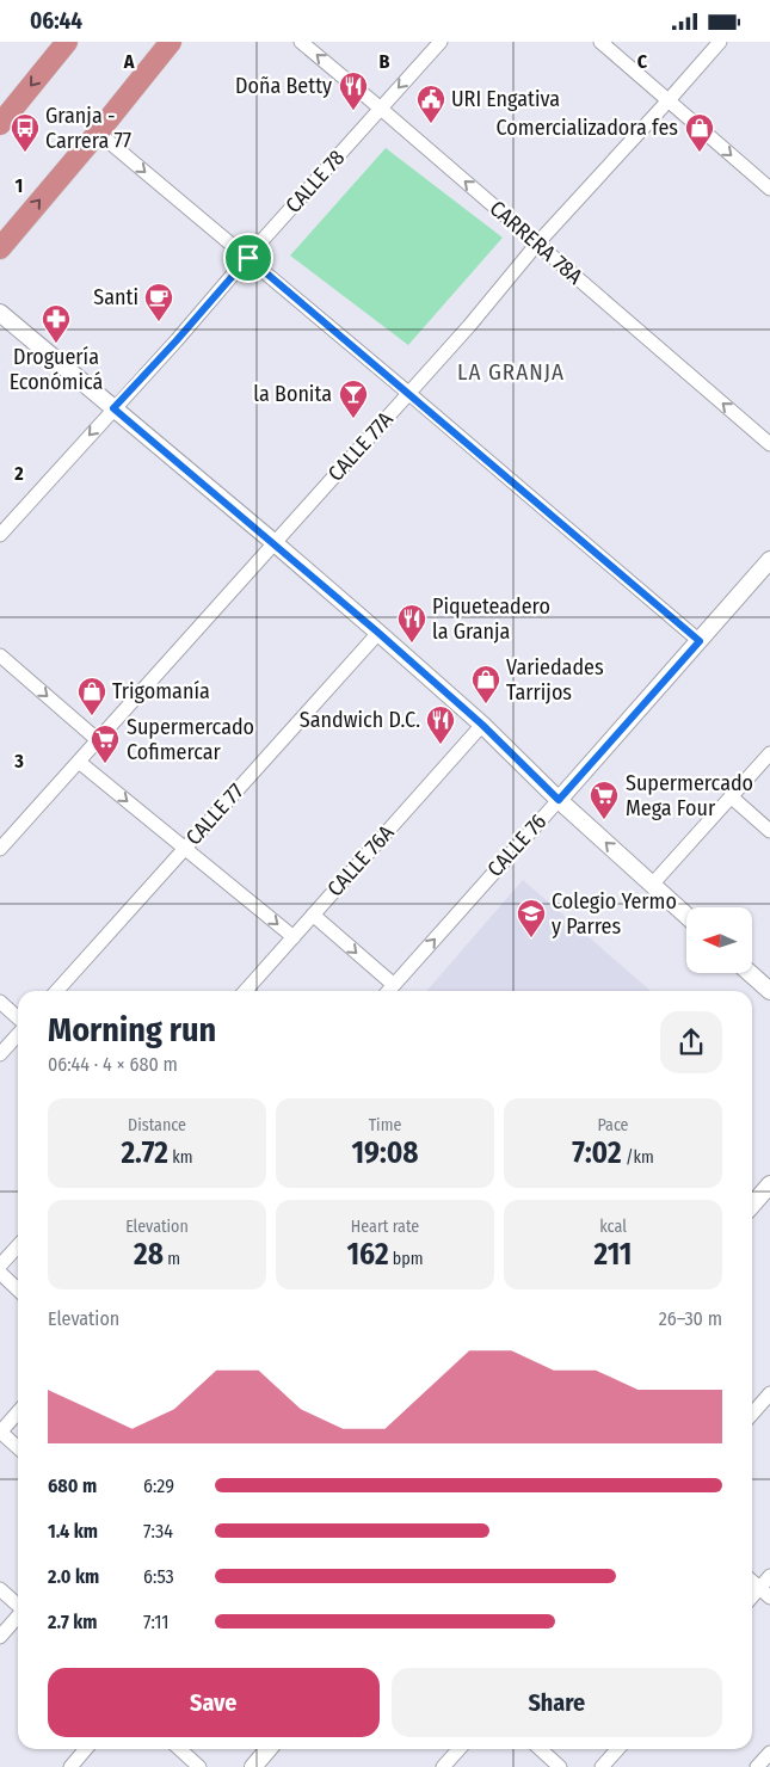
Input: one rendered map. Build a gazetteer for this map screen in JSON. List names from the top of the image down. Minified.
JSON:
{"streets":{"street":["CALLE 78","CARRERA 78A","CALLE 77A","CALLE 77","CALLE 76","CALLE 76A"]},"crossings":[["CALLE 78","CARRERA 78A"],["CARRERA 78A","CALLE 77A"]],"one_way":["CALLE 78","CARRERA 78A","CALLE 76"],"districts":["LA GRANJA"],"places":{"restaurant":["Doña Betty","Piqueteadero la Granja","Sandwich D.C."],"public building":["URI Engativa"],"bus stop":["Granja - Carrera 77"],"shop":["Comercializadora fes","Variedades Tarrijos","Trigomanía"],"cafe":["Santi"],"pharmacy":["Droguería Económicá"],"bar":["la Bonita"],"supermarket":["Supermercado Cofimercar","Supermercado Mega Four"],"school or university":["Colegio Yermo y Parres"]},"north":"left","page":{"status":"06:44","heading":["Morning run","06:44 · 4 × 680 m"],"stats":[["Distance","2.72 km"],["Time","19:08"],["Pace","7:02 /km"],["Elevation","28 m"],["Heart rate","162 bpm"],["kcal","211"]],"chart":["Elevation","26–30 m"],"list":[{"name":"680 m","note":"6:29"},{"name":"1.4 km","note":"7:34"},{"name":"2.0 km","note":"6:53"},{"name":"2.7 km","note":"7:11"}],"buttons":["Save","Share"]},"grid":{"columns":["A","B","C"],"rows":["1","2","3"]}}
